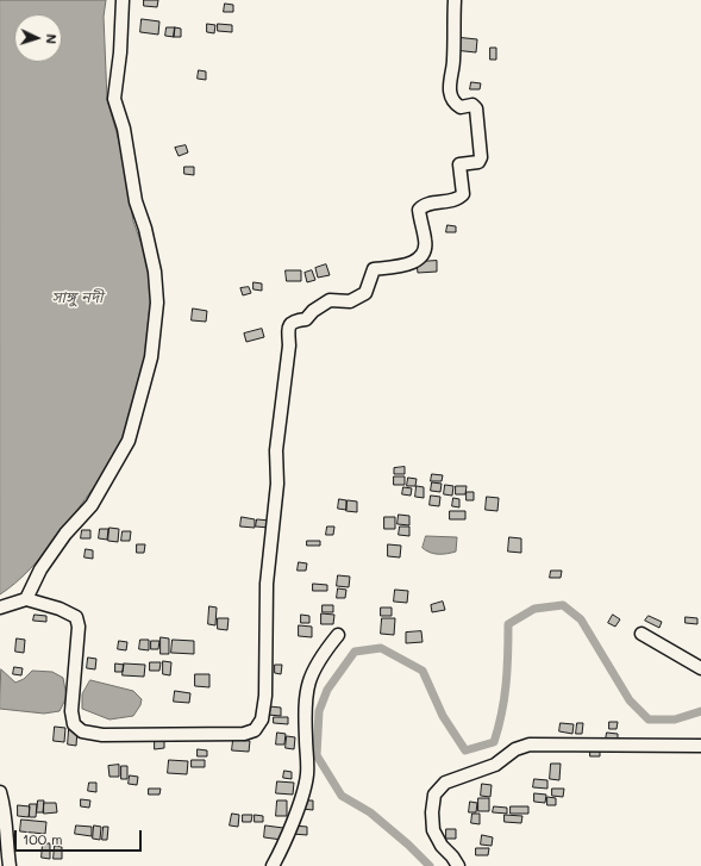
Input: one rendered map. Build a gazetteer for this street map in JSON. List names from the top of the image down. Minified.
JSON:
{"water":["সাঙ্গু নদী"],"scale_bar":"100 m","north":"right"}
